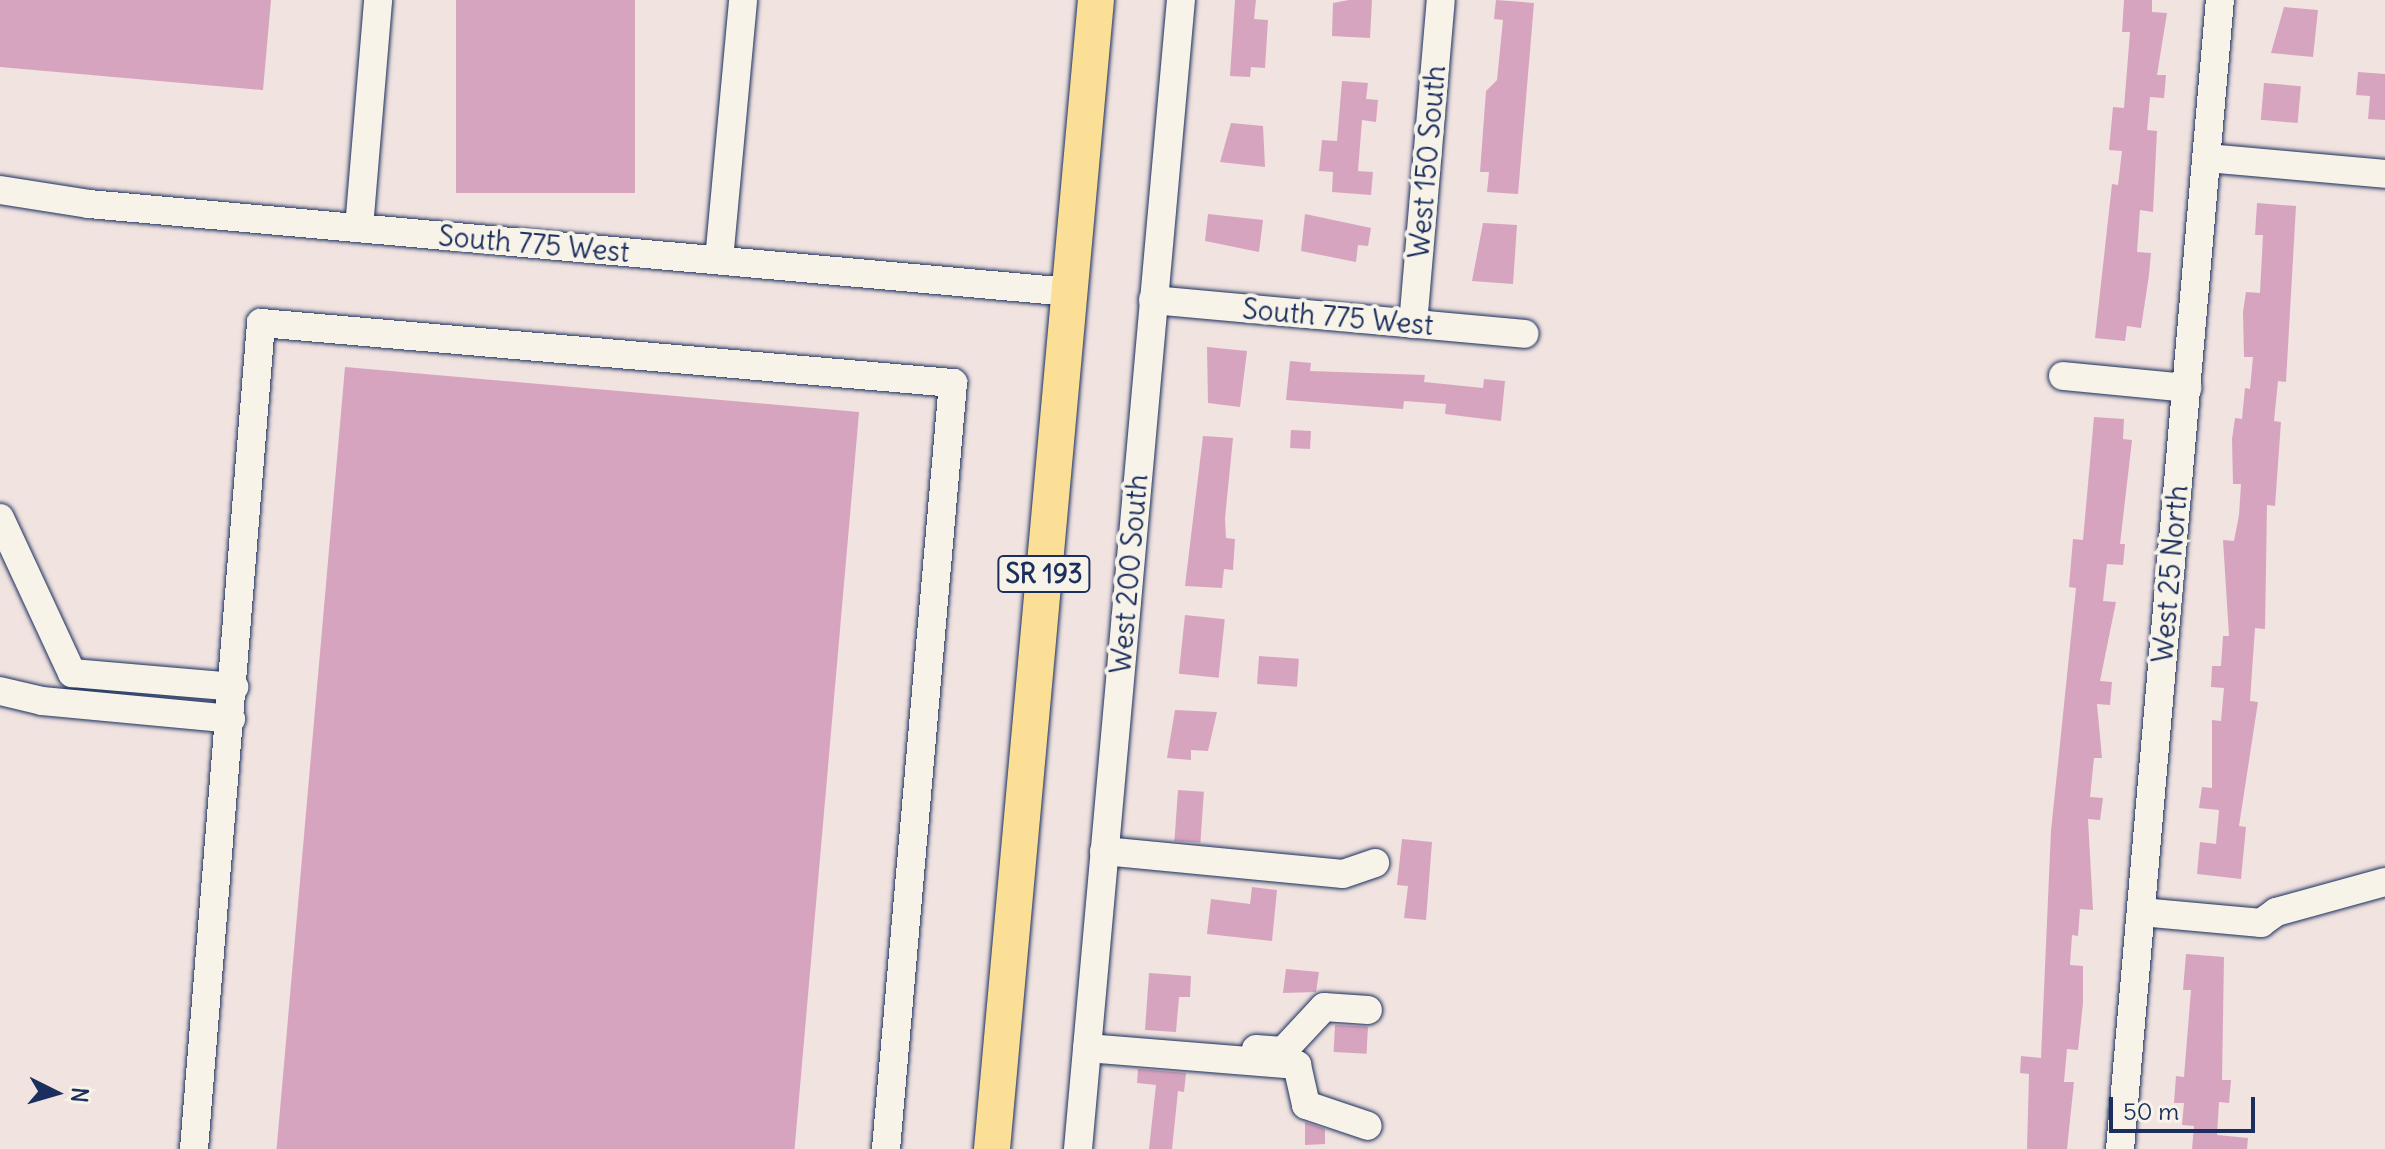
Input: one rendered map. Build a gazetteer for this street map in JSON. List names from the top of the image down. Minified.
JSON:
{"streets":{"main road":["SR 193"],"street":["West 150 South","South 775 West","West 200 South","West 25 North"]},"crossings":[["West 150 South","South 775 West"],["South 775 West","SR 193"],["South 775 West","West 200 South"]],"scale_bar":"50 m","north":"right"}
